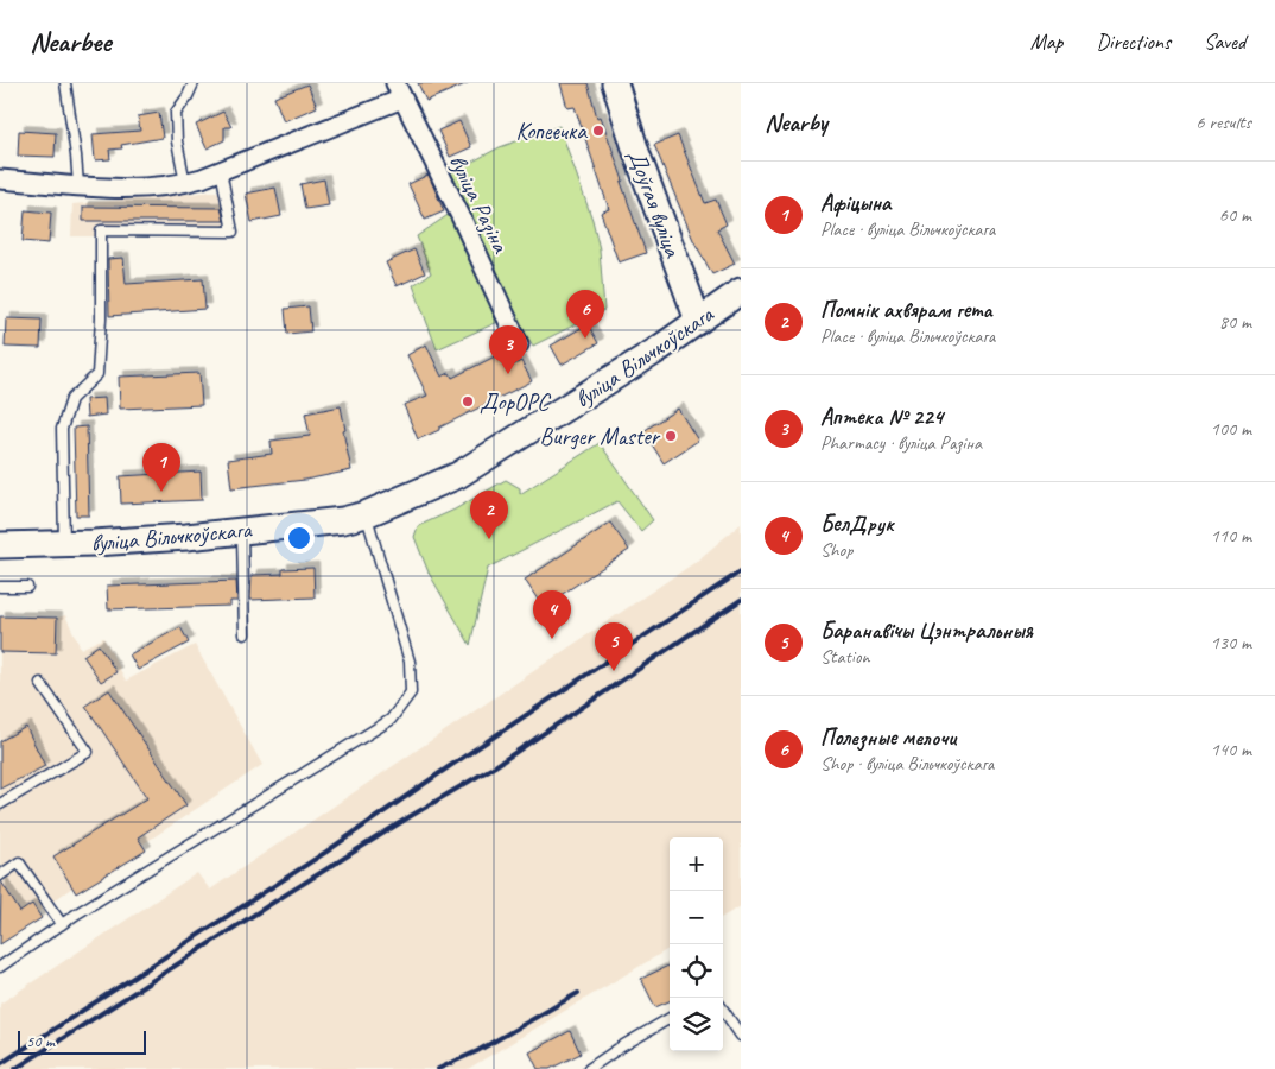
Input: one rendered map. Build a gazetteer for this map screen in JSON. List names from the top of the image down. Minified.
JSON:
{"streets":{"main road":["Доўгая вуліца","вуліца Вільчкоўскага"],"street":["вуліца Разіна"]},"crossings":[["Доўгая вуліца","вуліца Вільчкоўскага"]],"places":["Копеечка","ДорОРС","Burger Master"],"scale_bar":"50 m","page":{"header":"Nearbee","nav":["Map","Directions","Saved"],"heading":["Nearby","6 results"],"list":[{"mark":"1","name":"Афіцына","note":"Place · вуліца Вільчкоўскага","value":"60 m"},{"mark":"2","name":"Помнік ахвярам гета","note":"Place · вуліца Вільчкоўскага","value":"80 m"},{"mark":"3","name":"Аптека № 224","note":"Pharmacy · вуліца Разіна","value":"100 m"},{"mark":"4","name":"БелДрук","note":"Shop","value":"110 m"},{"mark":"5","name":"Баранавічы Цэнтральныя","note":"Station","value":"130 m"},{"mark":"6","name":"Полезные мелочи","note":"Shop · вуліца Вільчкоўскага","value":"140 m"}],"pins":["6","3","1","2","4","5"],"map_buttons":["+","−"],"scale":"50 m"}}
